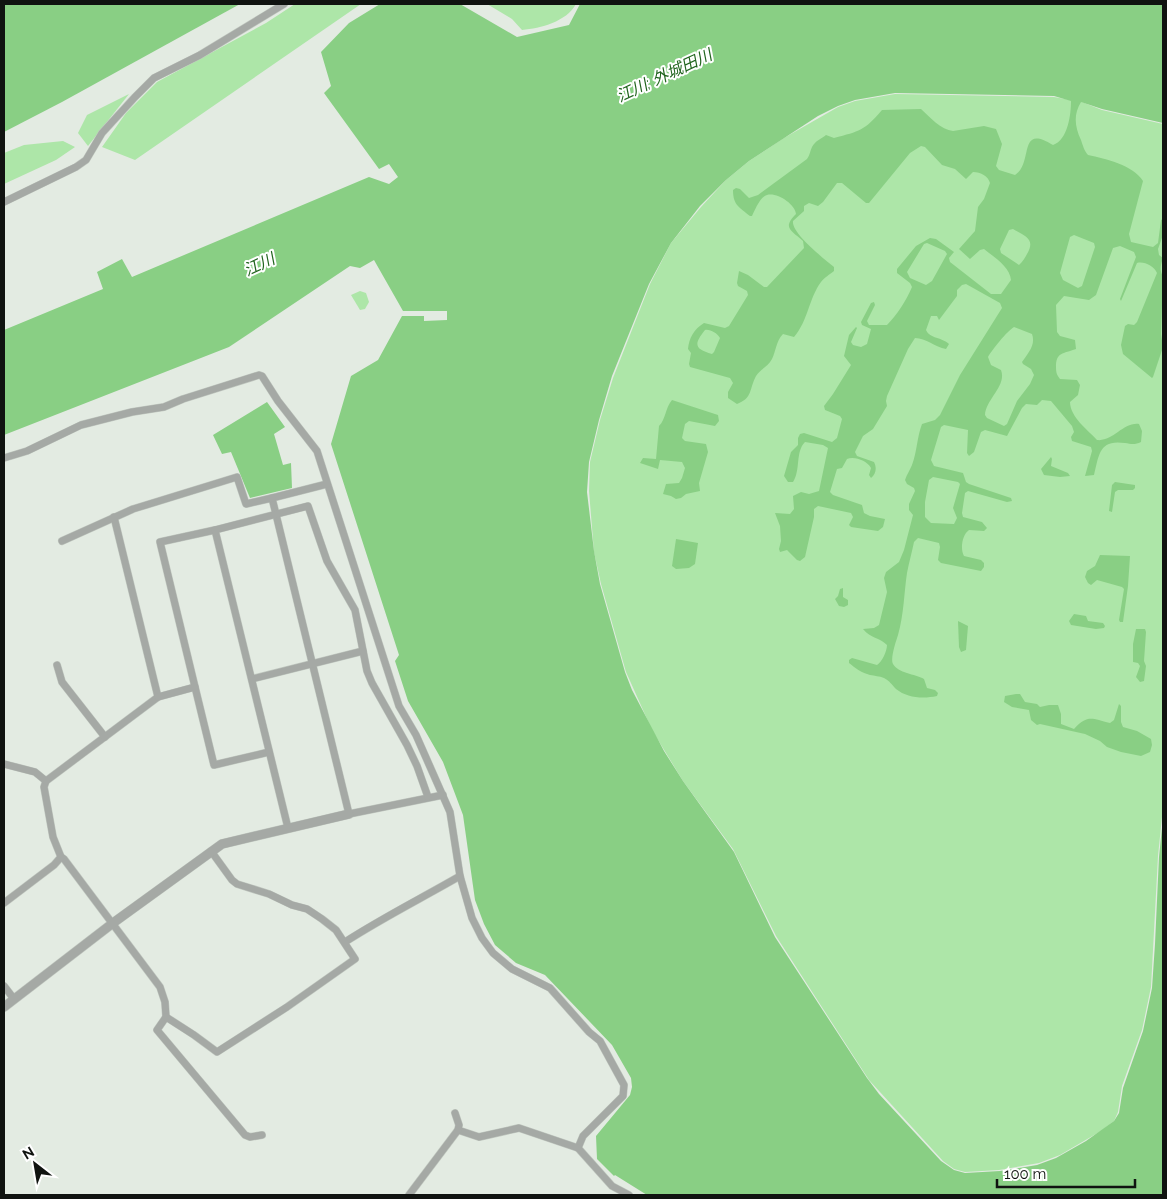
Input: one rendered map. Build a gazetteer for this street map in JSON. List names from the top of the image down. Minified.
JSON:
{"water":["江川; 外城田川","江川"],"scale_bar":"100 m","north":"top left"}
